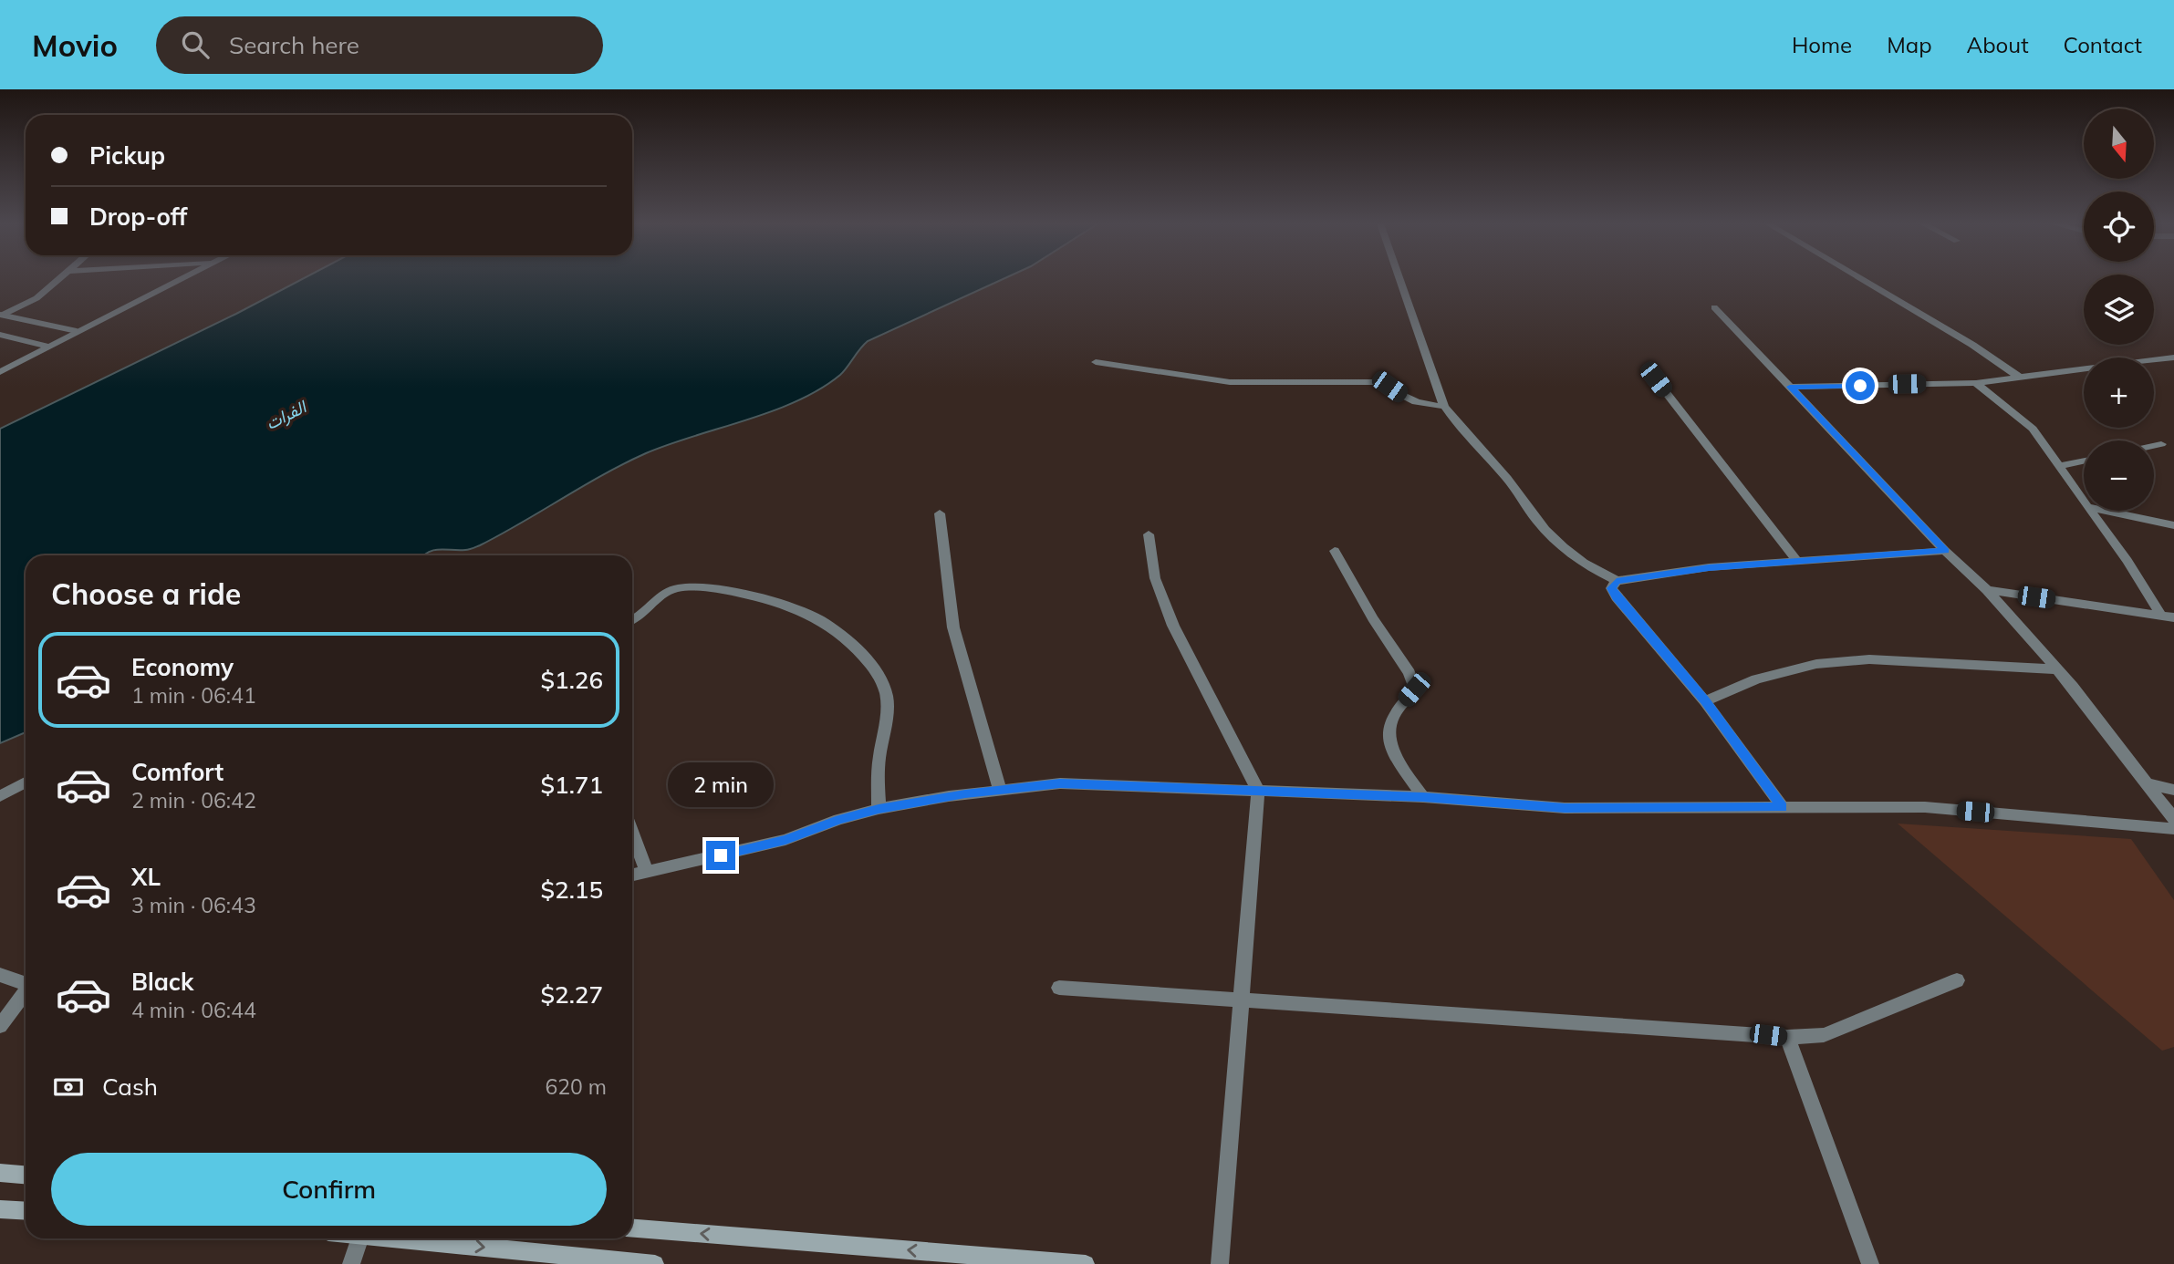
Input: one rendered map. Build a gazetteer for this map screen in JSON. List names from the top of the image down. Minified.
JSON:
{"water":["الفرات"],"north":"bottom","page":{"header":"Movio","search":"Search here","nav":["Home","Map","About","Contact"],"map_buttons":["+","−"],"banner":["Pickup","Drop-off"],"heading":"Choose a ride","list":[{"name":"Economy","note":"1 min · 06:41","value":"$1.26"},{"name":"Comfort","note":"2 min · 06:42","value":"$1.71"},{"name":"XL","note":"3 min · 06:43","value":"$2.15"},{"name":"Black","note":"4 min · 06:44","value":"$2.27"}],"bubble":"2 min","pay":["Cash","620 m"],"buttons":"Confirm"}}
